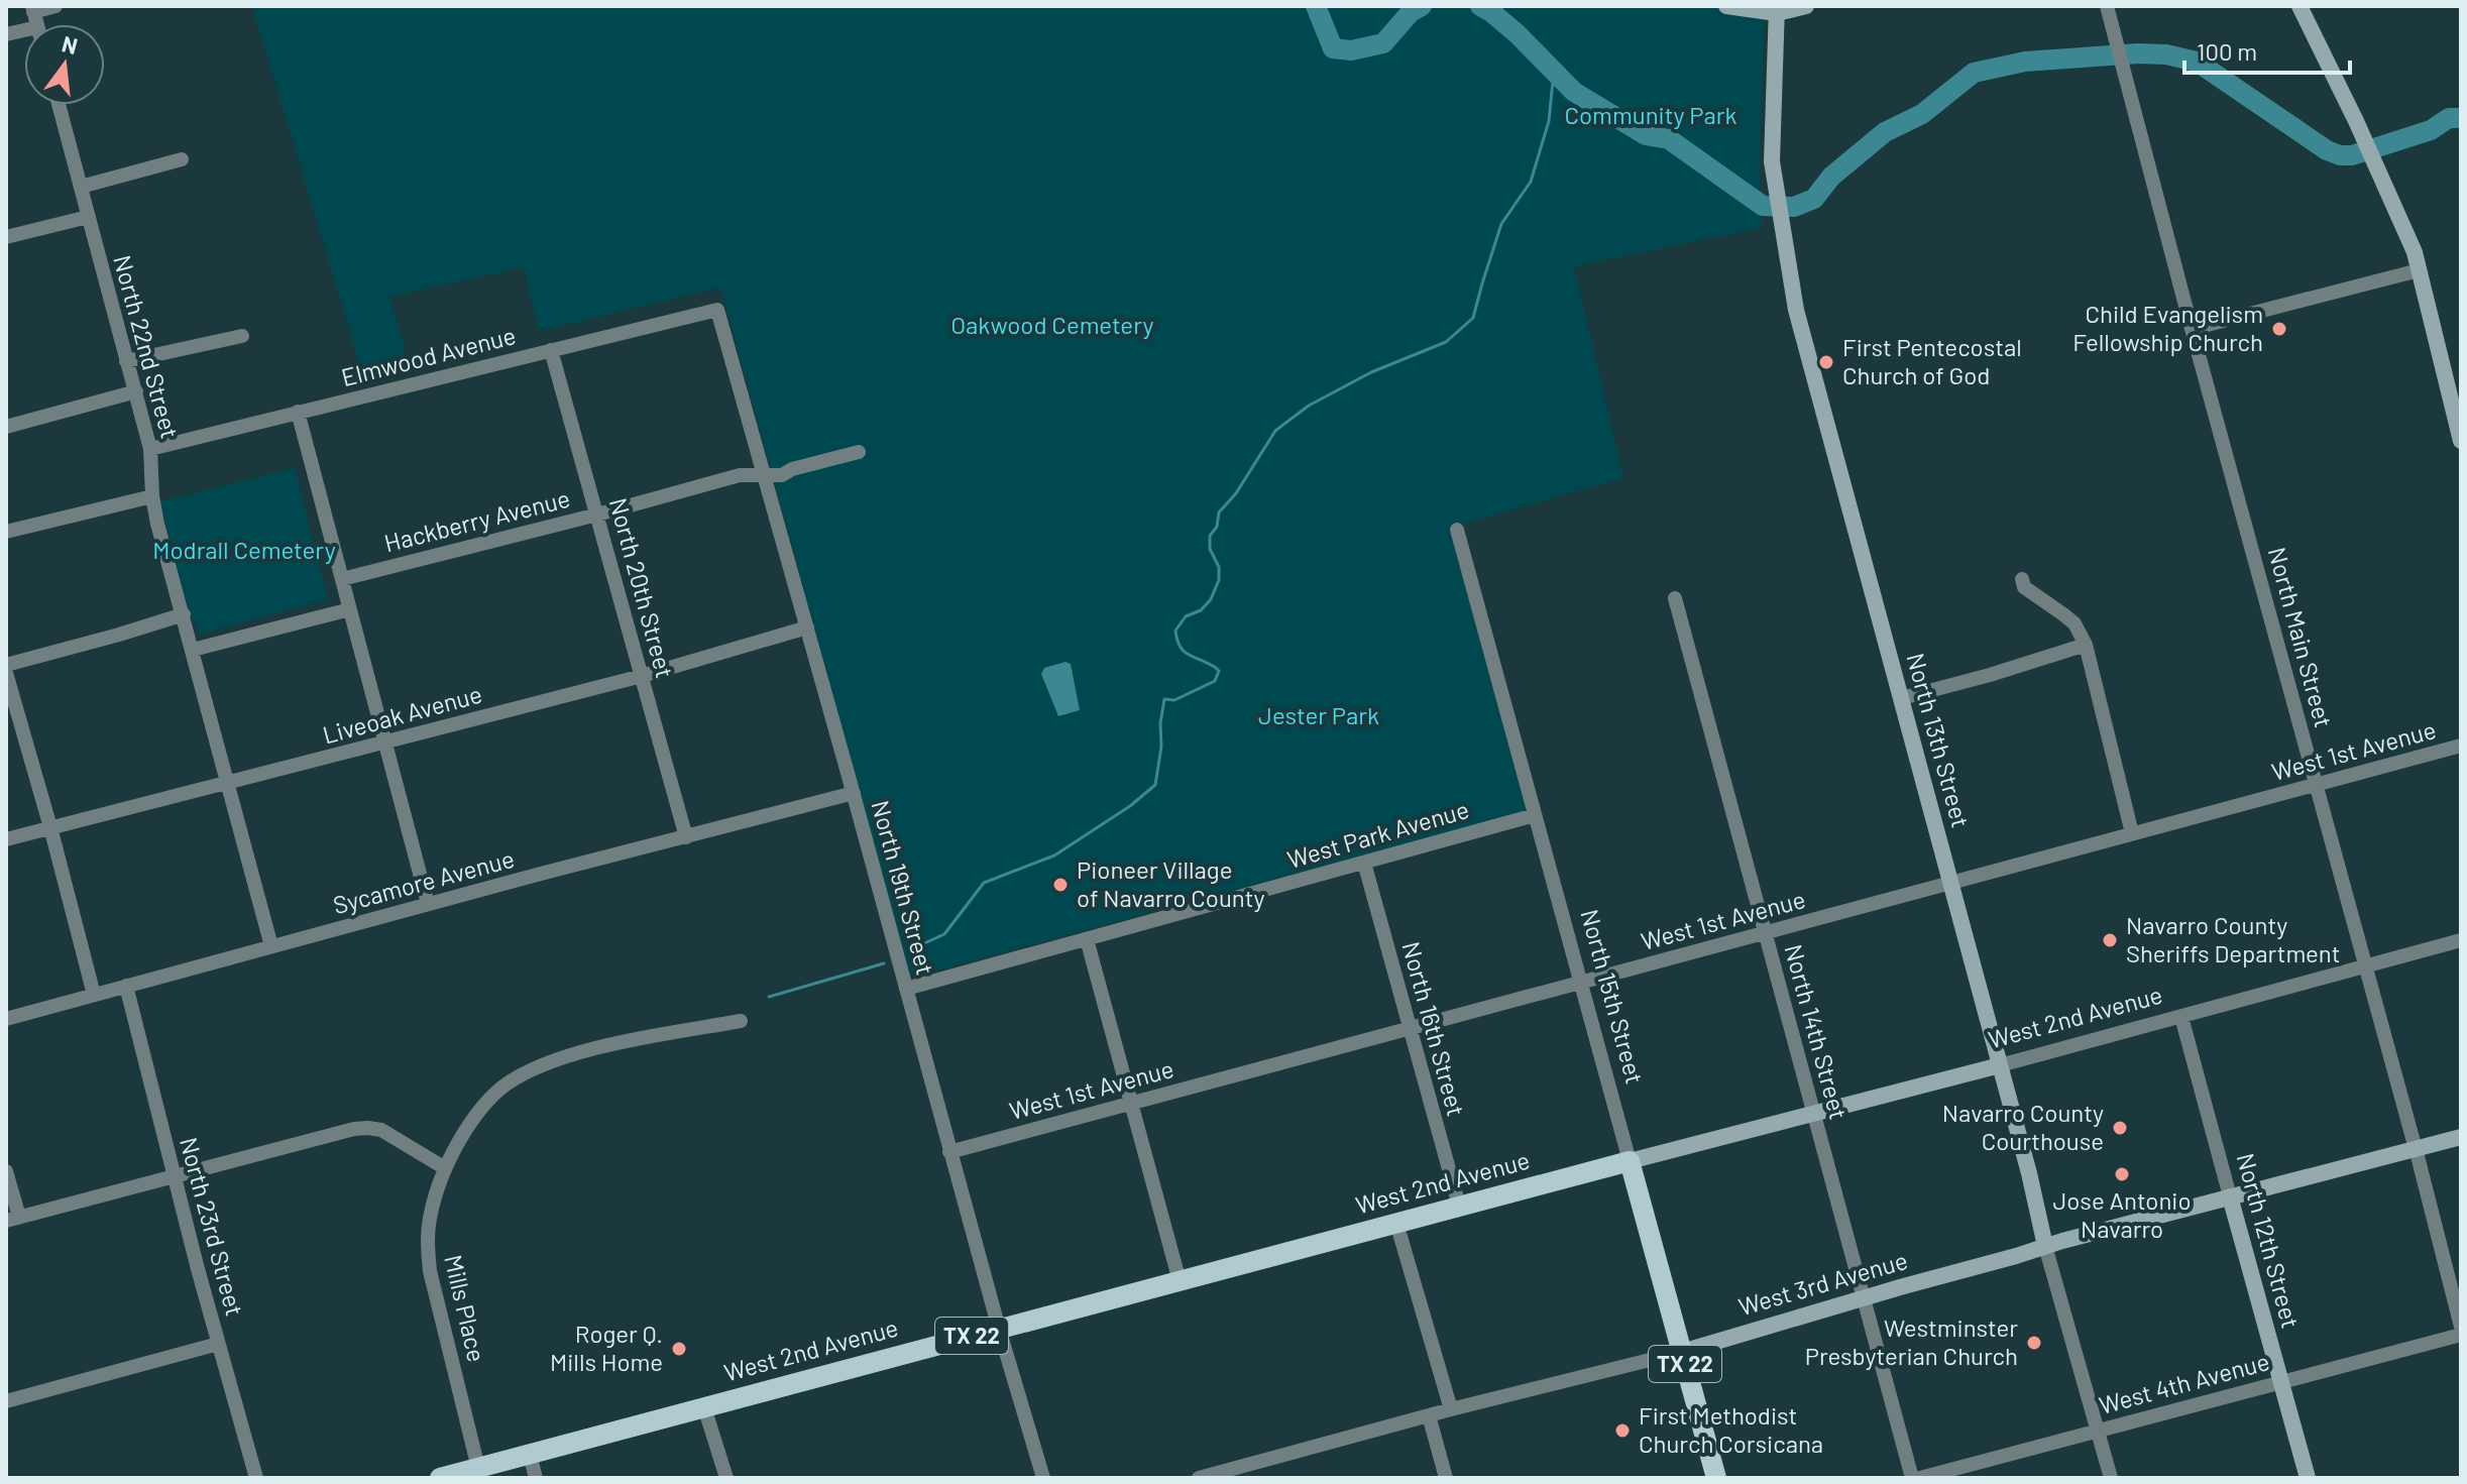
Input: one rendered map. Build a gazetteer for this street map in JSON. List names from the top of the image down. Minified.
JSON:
{"streets":{"main road":["North 15th Street","West 2nd Avenue","TX 22"],"street":["North 22nd Street","Elmwood Avenue","Hackberry Avenue","North 20th Street","North Main Street","Liveoak Avenue","North 13th Street","West 1st Avenue","West Park Avenue","Sycamore Avenue","North 19th Street","North 16th Street","North 14th Street","North 23rd Street","North 12th Street","West 3rd Avenue","Mills Place","West 4th Avenue"]},"crossings":[["North 22nd Street","Elmwood Avenue"],["North 22nd Street","Liveoak Avenue"],["North 22nd Street","Sycamore Avenue"],["Elmwood Avenue","North 20th Street"],["Elmwood Avenue","North 19th Street"],["Hackberry Avenue","North 20th Street"],["Hackberry Avenue","North 19th Street"],["North 20th Street","Liveoak Avenue"],["North 20th Street","Sycamore Avenue"],["North Main Street","West 1st Avenue"],["North Main Street","West 2nd Avenue"],["North Main Street","West 3rd Avenue"],["Liveoak Avenue","North 19th Street"],["North 13th Street","West 1st Avenue"],["North 13th Street","West 2nd Avenue"],["North 13th Street","West 3rd Avenue"],["North 13th Street","West 4th Avenue"],["West 1st Avenue","North 19th Street"],["West 1st Avenue","North 15th Street"],["West 1st Avenue","North 16th Street"],["West 1st Avenue","North 14th Street"],["West Park Avenue","North 19th Street"],["West Park Avenue","North 15th Street"],["West Park Avenue","North 16th Street"],["Sycamore Avenue","North 19th Street"],["Sycamore Avenue","North 23rd Street"],["North 19th Street","West 2nd Avenue"],["North 15th Street","West 2nd Avenue"],["North 15th Street","West 3rd Avenue"],["West 2nd Avenue","North 16th Street"],["West 2nd Avenue","North 14th Street"],["West 2nd Avenue","North 12th Street"],["West 2nd Avenue","Mills Place"],["North 14th Street","West 3rd Avenue"],["North 12th Street","West 3rd Avenue"],["North 12th Street","West 4th Avenue"]],"parks":["Community Park","Oakwood Cemetery","Modrall Cemetery","Jester Park"],"places":["Child Evangelism Fellowship Church","First Pentecostal Church of God","Pioneer Village of Navarro County","Navarro County Sheriffs Department","Navarro County Courthouse","Jose Antonio Navarro","Westminster Presbyterian Church","Roger Q. Mills Home","First Methodist Church Corsicana"],"scale_bar":"100 m","north":"top"}
